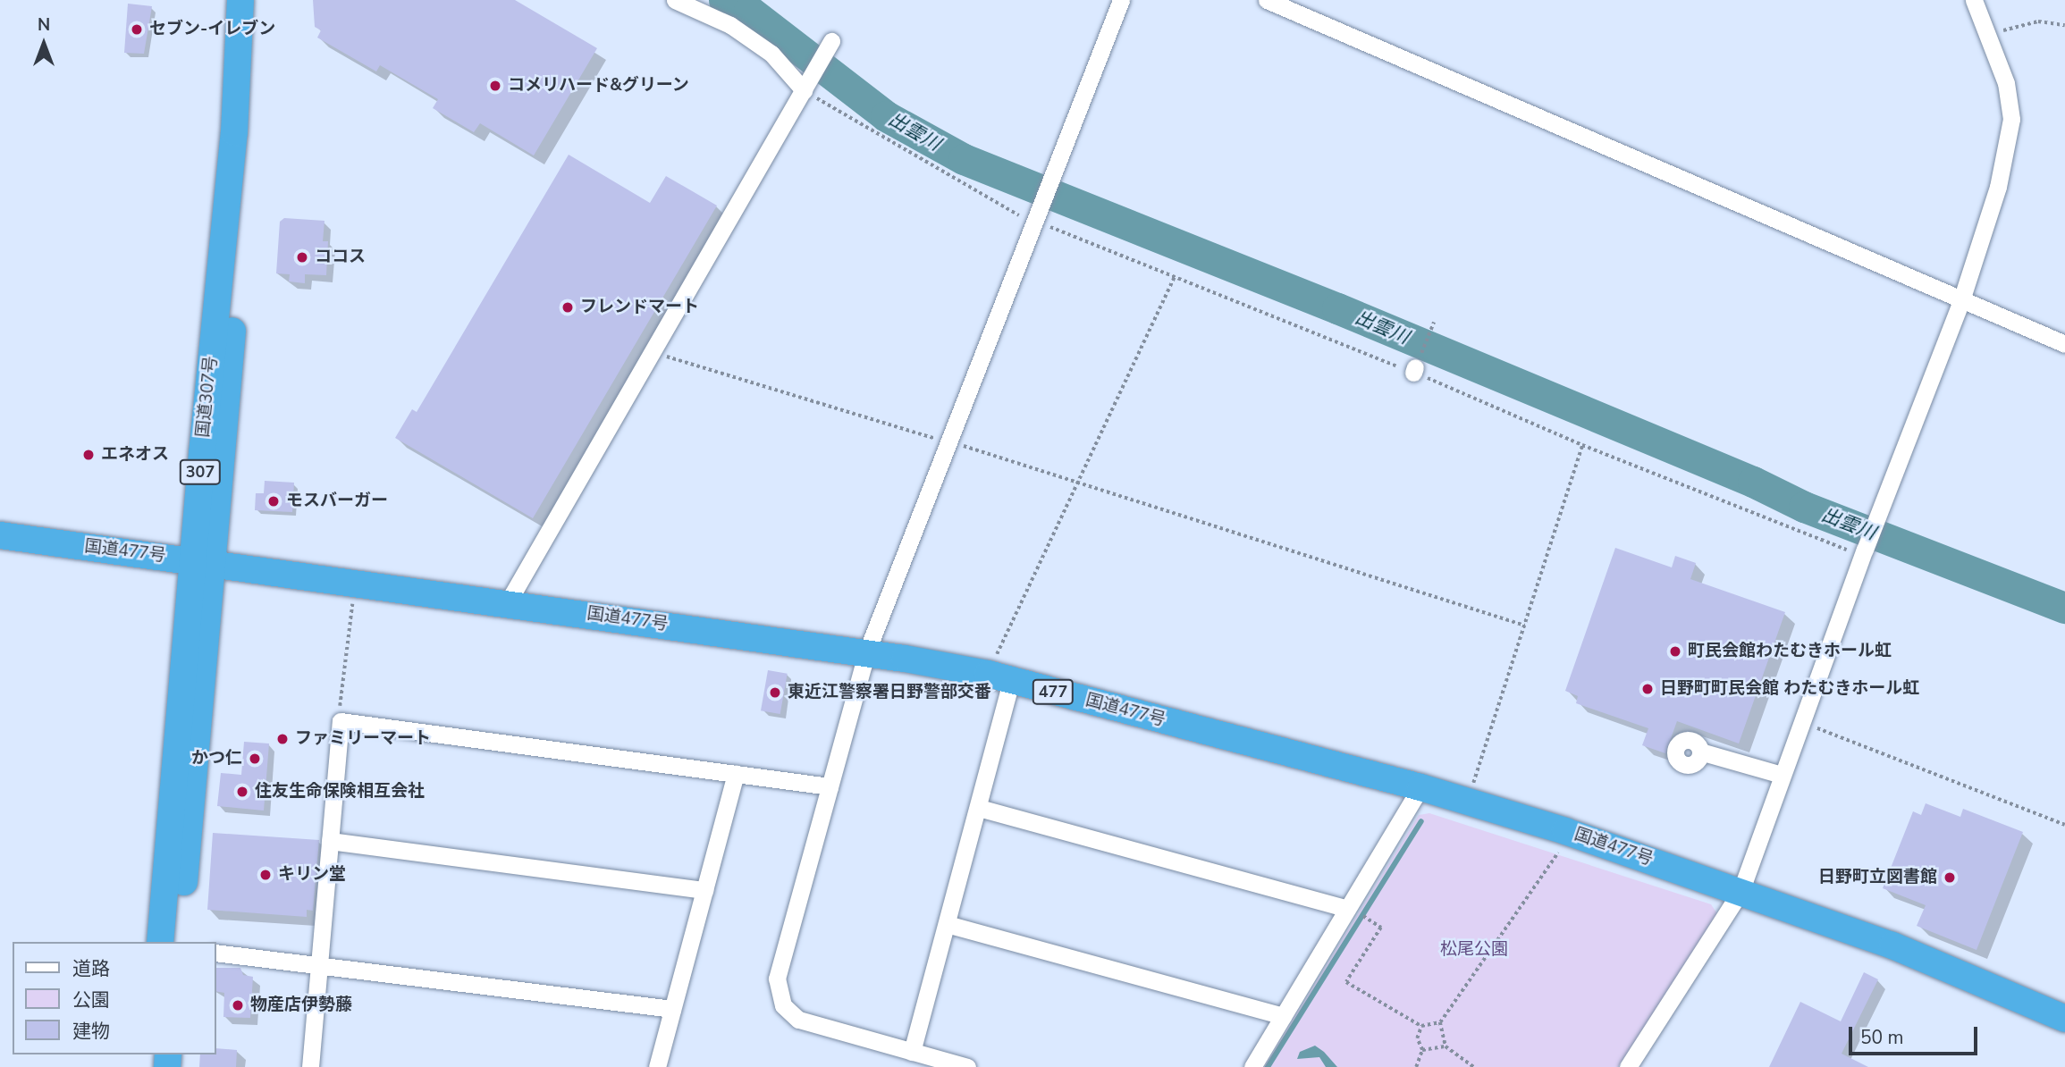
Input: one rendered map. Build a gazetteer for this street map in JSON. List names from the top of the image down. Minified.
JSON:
{"streets":{"highway":["国道307号","307","国道477号","477"]},"crossings":[["国道307号","国道477号"]],"water":["出雲川"],"parks":["松尾公園"],"places":["セブン-イレブン","コメリハード&グリーン","ココス","フレンドマート","エネオス","モスバーガー","町民会館わたむきホール虹","日野町町民会館 わたむきホール虹","東近江警察署日野警部交番","ファミリーマート","かつ仁","住友生命保険相互会社","キリン堂","日野町立図書館","物産店伊勢藤"],"legend":["道路","公園","建物"],"scale_bar":"50 m","north":"top"}
